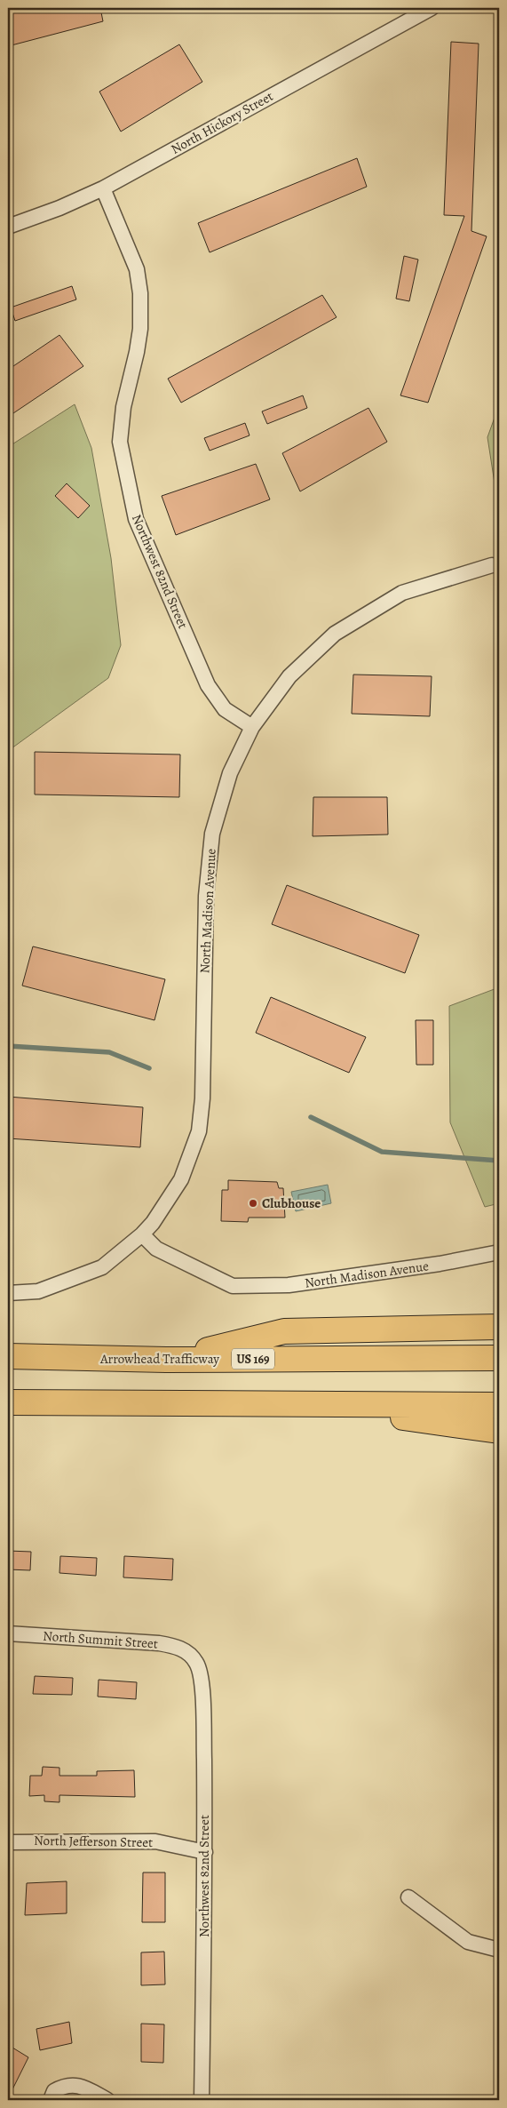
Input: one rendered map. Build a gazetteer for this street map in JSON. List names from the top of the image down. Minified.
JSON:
{"streets":{"highway":["Arrowhead Trafficway","US 169"],"street":["North Hickory Street","Northwest 82nd Street","North Madison Avenue","North Summit Street","North Jefferson Street"]},"crossings":[["North Hickory Street","Northwest 82nd Street"],["Northwest 82nd Street","North Madison Avenue"],["Northwest 82nd Street","North Summit Street"],["Northwest 82nd Street","North Jefferson Street"]],"places":["Clubhouse"]}
